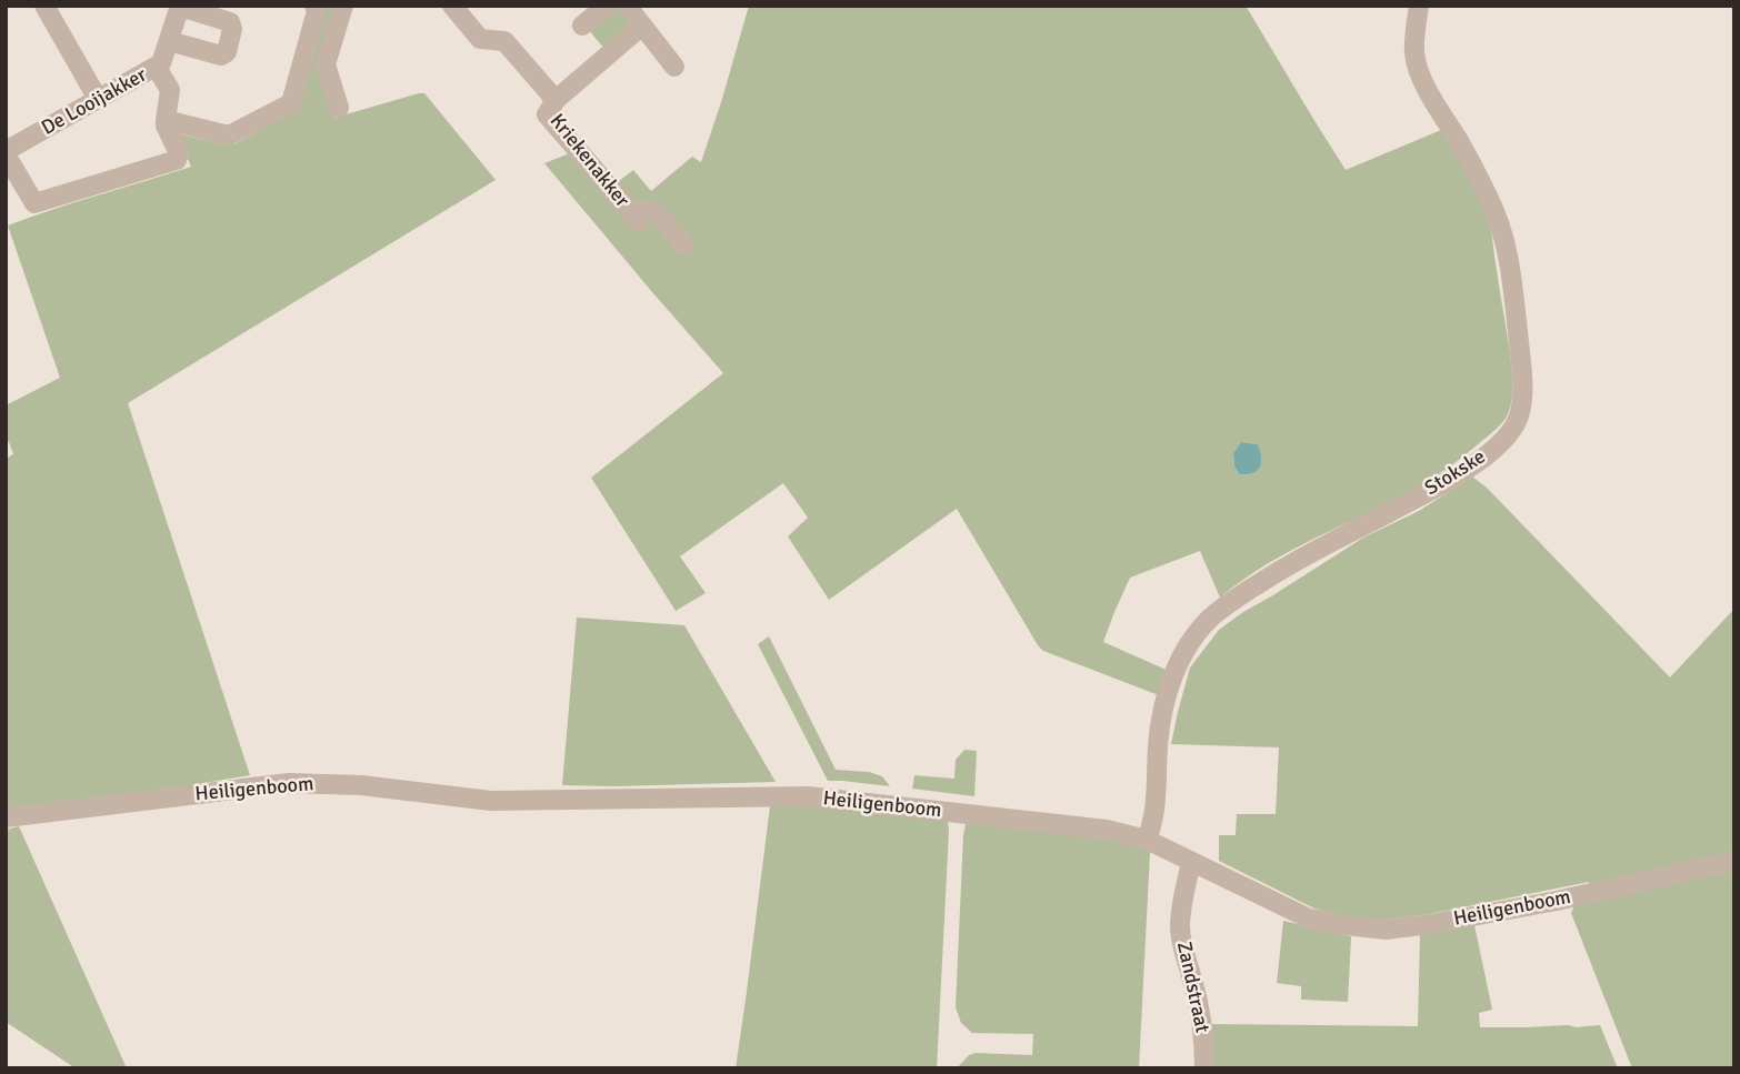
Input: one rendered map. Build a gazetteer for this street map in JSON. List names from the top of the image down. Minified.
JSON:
{"streets":{"street":["De Looijakker","Kriekenakker","Stokske","Heiligenboom","Zandstraat"]},"crossings":[["Stokske","Heiligenboom"],["Heiligenboom","Zandstraat"]]}
